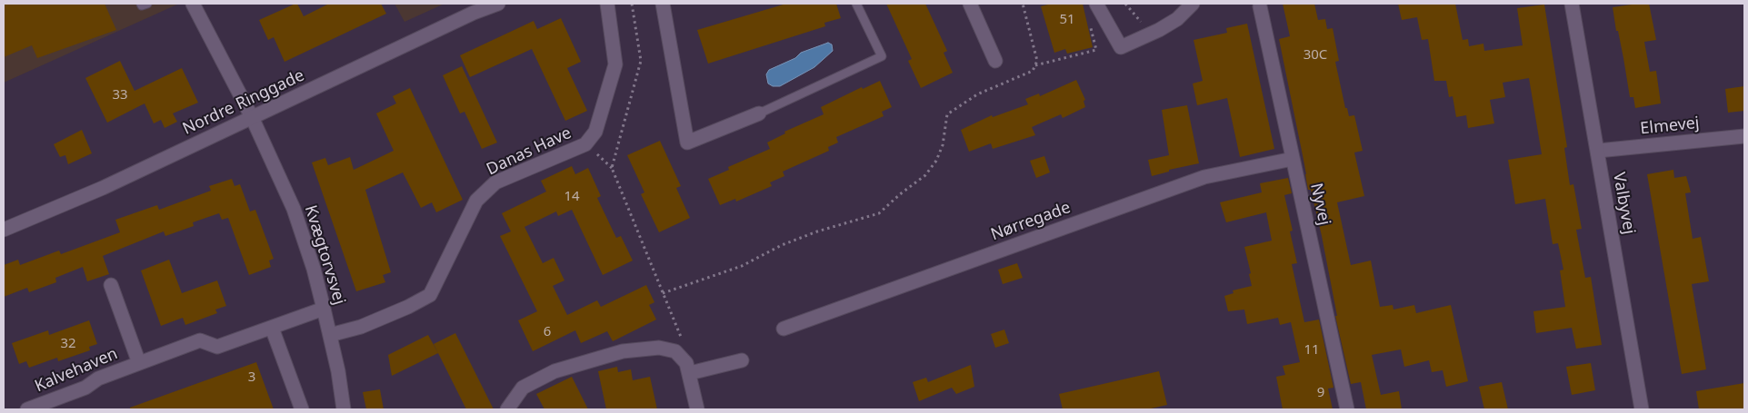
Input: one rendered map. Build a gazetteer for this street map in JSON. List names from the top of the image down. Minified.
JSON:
{"streets":{"street":["Nordre Ringgade","Elmevej","Danas Have","Valbyvej","Nyvej","Nørregade","Kvægtorvsvej","Kalvehaven"]},"crossings":[["Nordre Ringgade","Kvægtorvsvej"],["Elmevej","Valbyvej"],["Danas Have","Kvægtorvsvej"],["Nyvej","Nørregade"],["Kvægtorvsvej","Kalvehaven"]],"house_numbers":["51","30C","33","14","6","32","11","3","9"]}
